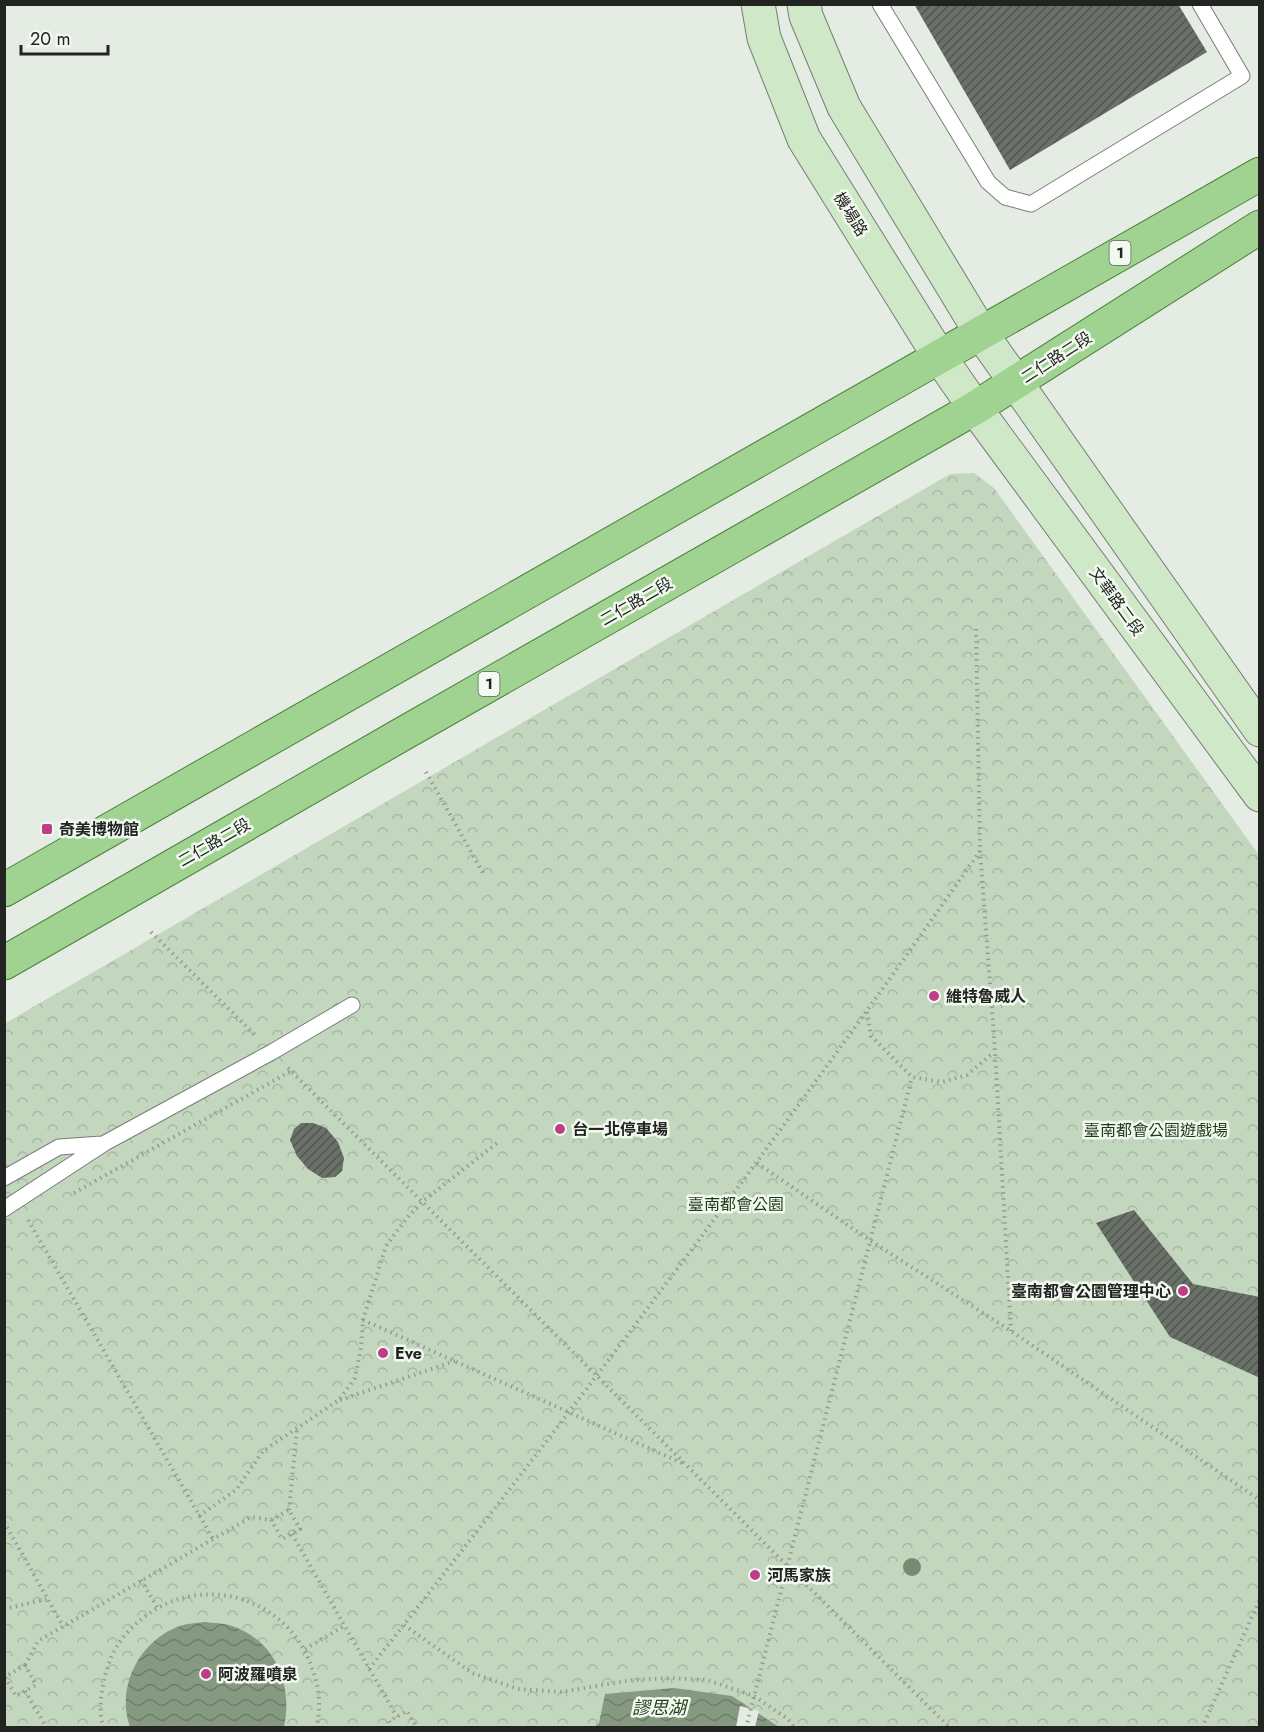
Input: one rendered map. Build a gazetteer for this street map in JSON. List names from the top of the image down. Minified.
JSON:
{"streets":{"main road":["1","二仁路二段"],"street":["機場路","文華路二段"]},"crossings":[["機場路","1"],["機場路","二仁路二段"],["機場路","文華路二段"],["二仁路二段","文華路二段"]],"water":["謬思湖"],"parks":["臺南都會公園遊戲場","臺南都會公園"],"places":{"transit":["奇美博物館"],"other":["維特魯威人","台一北停車場","臺南都會公園管理中心","Eve","河馬家族","阿波羅噴泉"]},"scale_bar":"20 m"}
